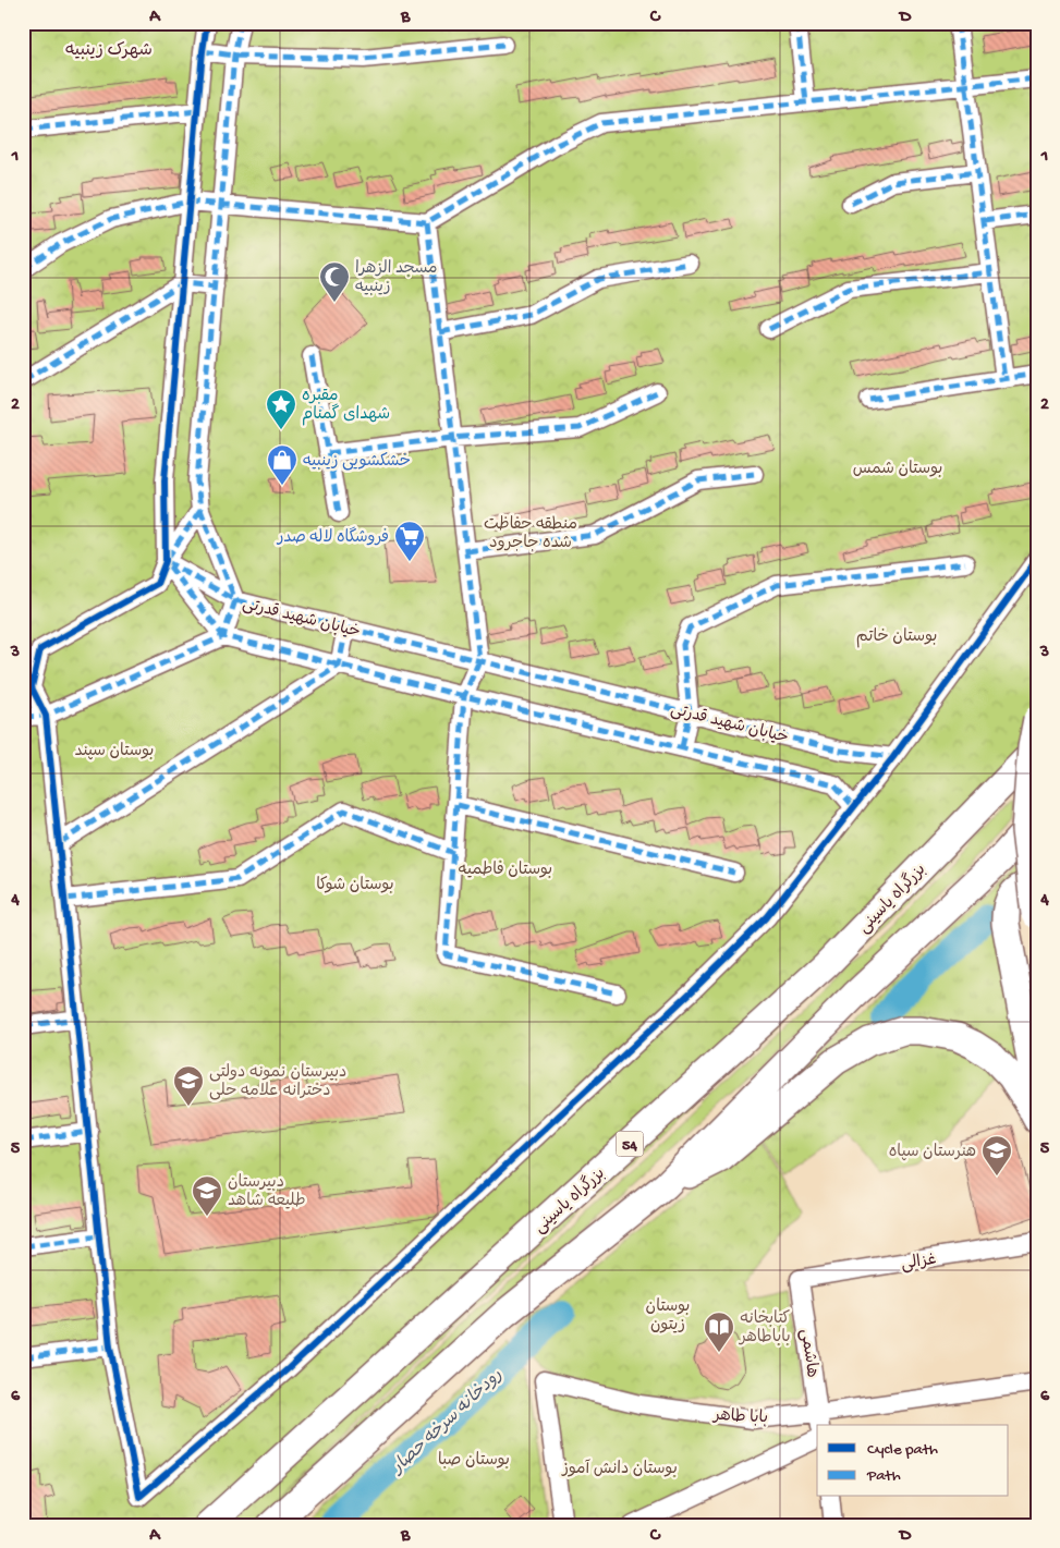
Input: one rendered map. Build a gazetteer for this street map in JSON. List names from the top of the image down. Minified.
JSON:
{"streets":{"highway":["بزرگراه یاسینی","54"],"street":["خیابان شهید قدرتی","غزالی","هاشمی","بابا طاهر"]},"crossings":[["غزالی","هاشمی"],["هاشمی","بابا طاهر"]],"districts":["شهرک زینبیه"],"water":["رودخانه سرخه حصار"],"parks":["بوستان شمس","منطقه حفاظت شده جاجرود","بوستان خاتم","بوستان سپند","بوستان فاطمیه","بوستان شوکا","بوستان زیتون","بوستان صبا","بوستان دانش آموز"],"places":{"mosque":["مسجد الزهرا زینبیه"],"place":["مقبره شهدای گمنام"],"shop":["خشکشویی زینبیه"],"supermarket":["فروشگاه لاله صدر"],"school or university":["دبیرستان نمونه دولتی دخترانه علامه حلی","هنرستان سپاه","دبیرستان طلیعه شاهد"],"library":["کتابخانه باباطاهر"]},"legend":["Cycle path","Path"],"grid":{"columns":["A","B","C","D"],"rows":["1","2","3","4","5","6"]}}
